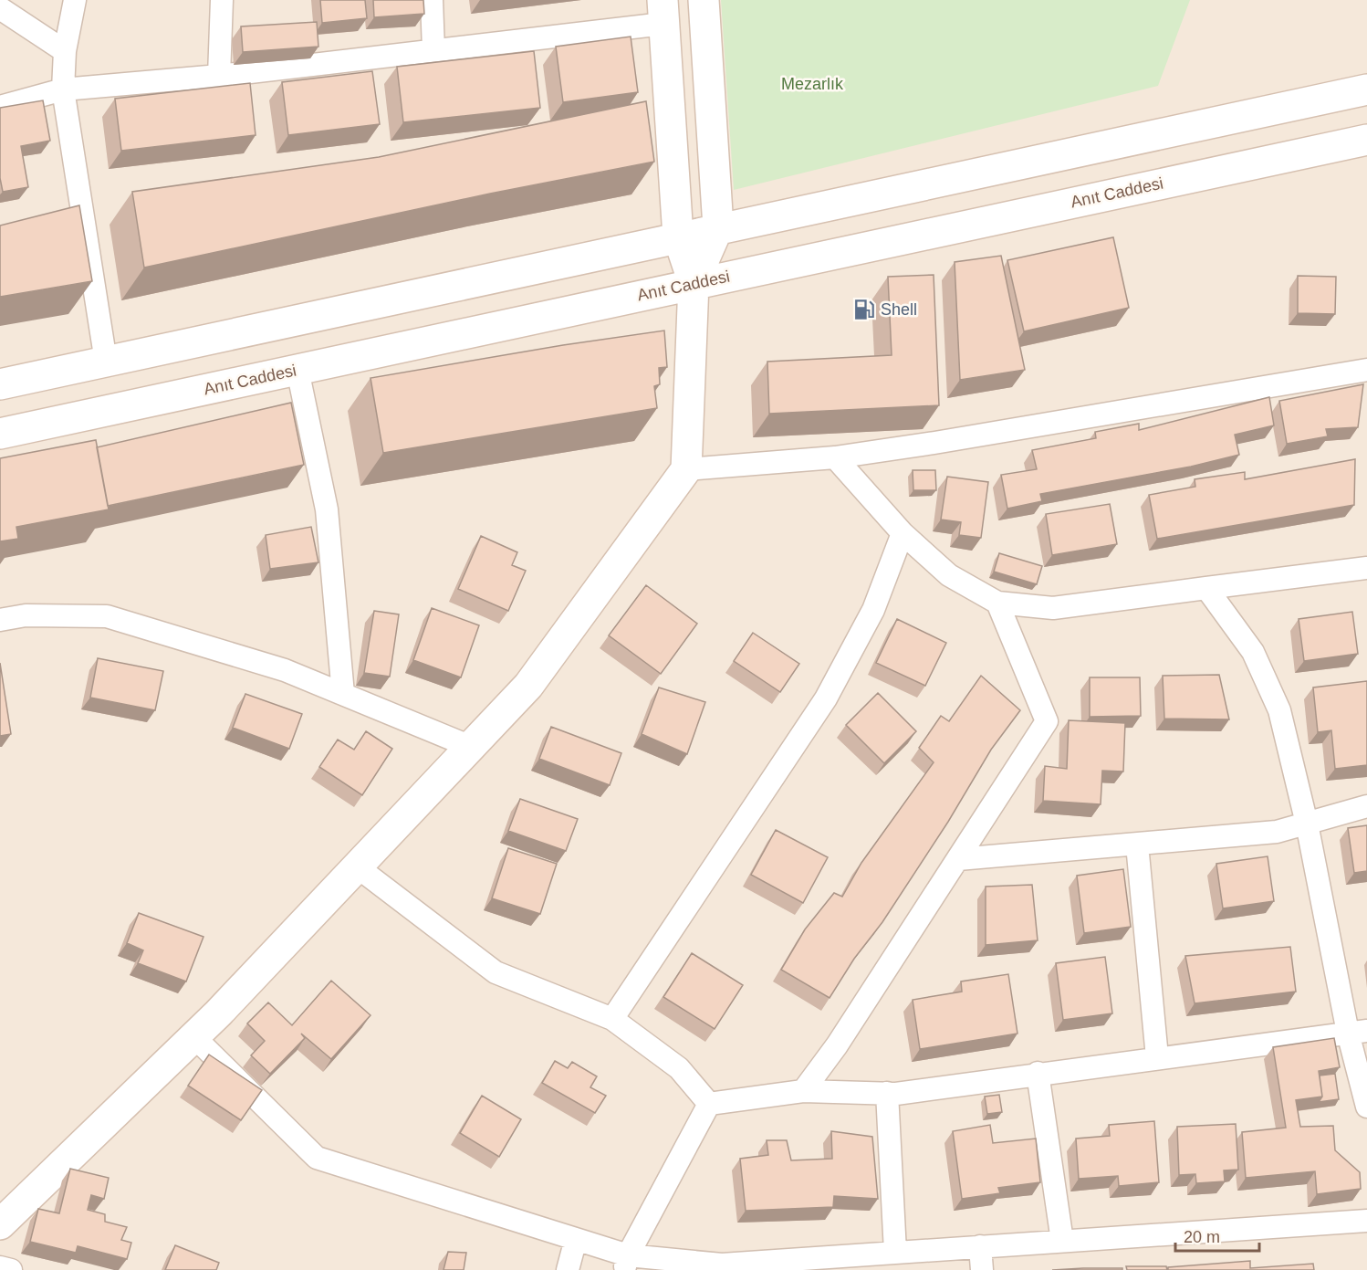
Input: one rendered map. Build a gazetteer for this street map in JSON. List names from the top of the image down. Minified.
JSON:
{"streets":{"main road":["Anıt Caddesi"]},"parks":["Mezarlık"],"places":{"fuel station":["Shell"]},"scale_bar":"20 m"}
